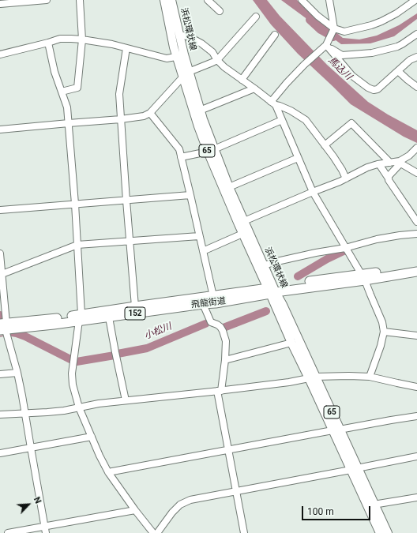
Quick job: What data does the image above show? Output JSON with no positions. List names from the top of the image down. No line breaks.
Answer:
{"streets":{"highway":["飛龍街道","152"],"main road":["浜松環状線","65"]},"crossings":[["浜松環状線","飛龍街道"]],"water":["馬込川","小松川"],"scale_bar":"100 m","north":"top right"}
